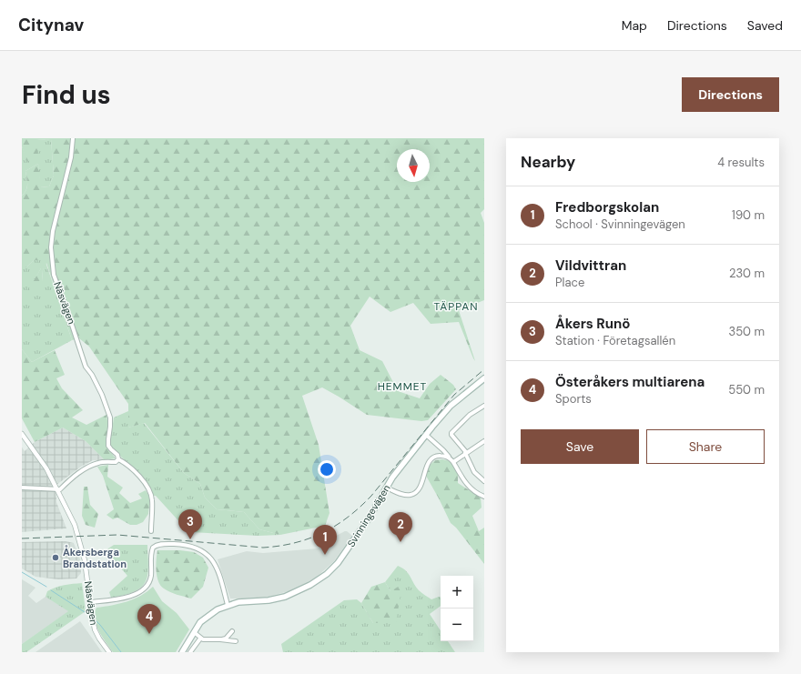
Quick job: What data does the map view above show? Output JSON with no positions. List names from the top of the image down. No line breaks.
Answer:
{"streets":{"main road":["Svinningevägen"],"street":["Näsvägen"]},"districts":["TÄPPAN","HEMMET"],"places":["Åkersberga Brandstation"],"north":"bottom","page":{"header":"Citynav","nav":["Map","Directions","Saved"],"buttons":["Directions",["Save","Share"]],"title":"Find us","heading":["Nearby","4 results"],"list":[{"mark":"1","name":"Fredborgskolan","note":"School · Svinningevägen","value":"190 m"},{"mark":"2","name":"Vildvittran","note":"Place","value":"230 m"},{"mark":"3","name":"Åkers Runö","note":"Station · Företagsallén","value":"350 m"},{"mark":"4","name":"Österåkers multiarena","note":"Sports","value":"550 m"}],"pins":["3","2","1","4"],"map_buttons":["+","−"]}}
